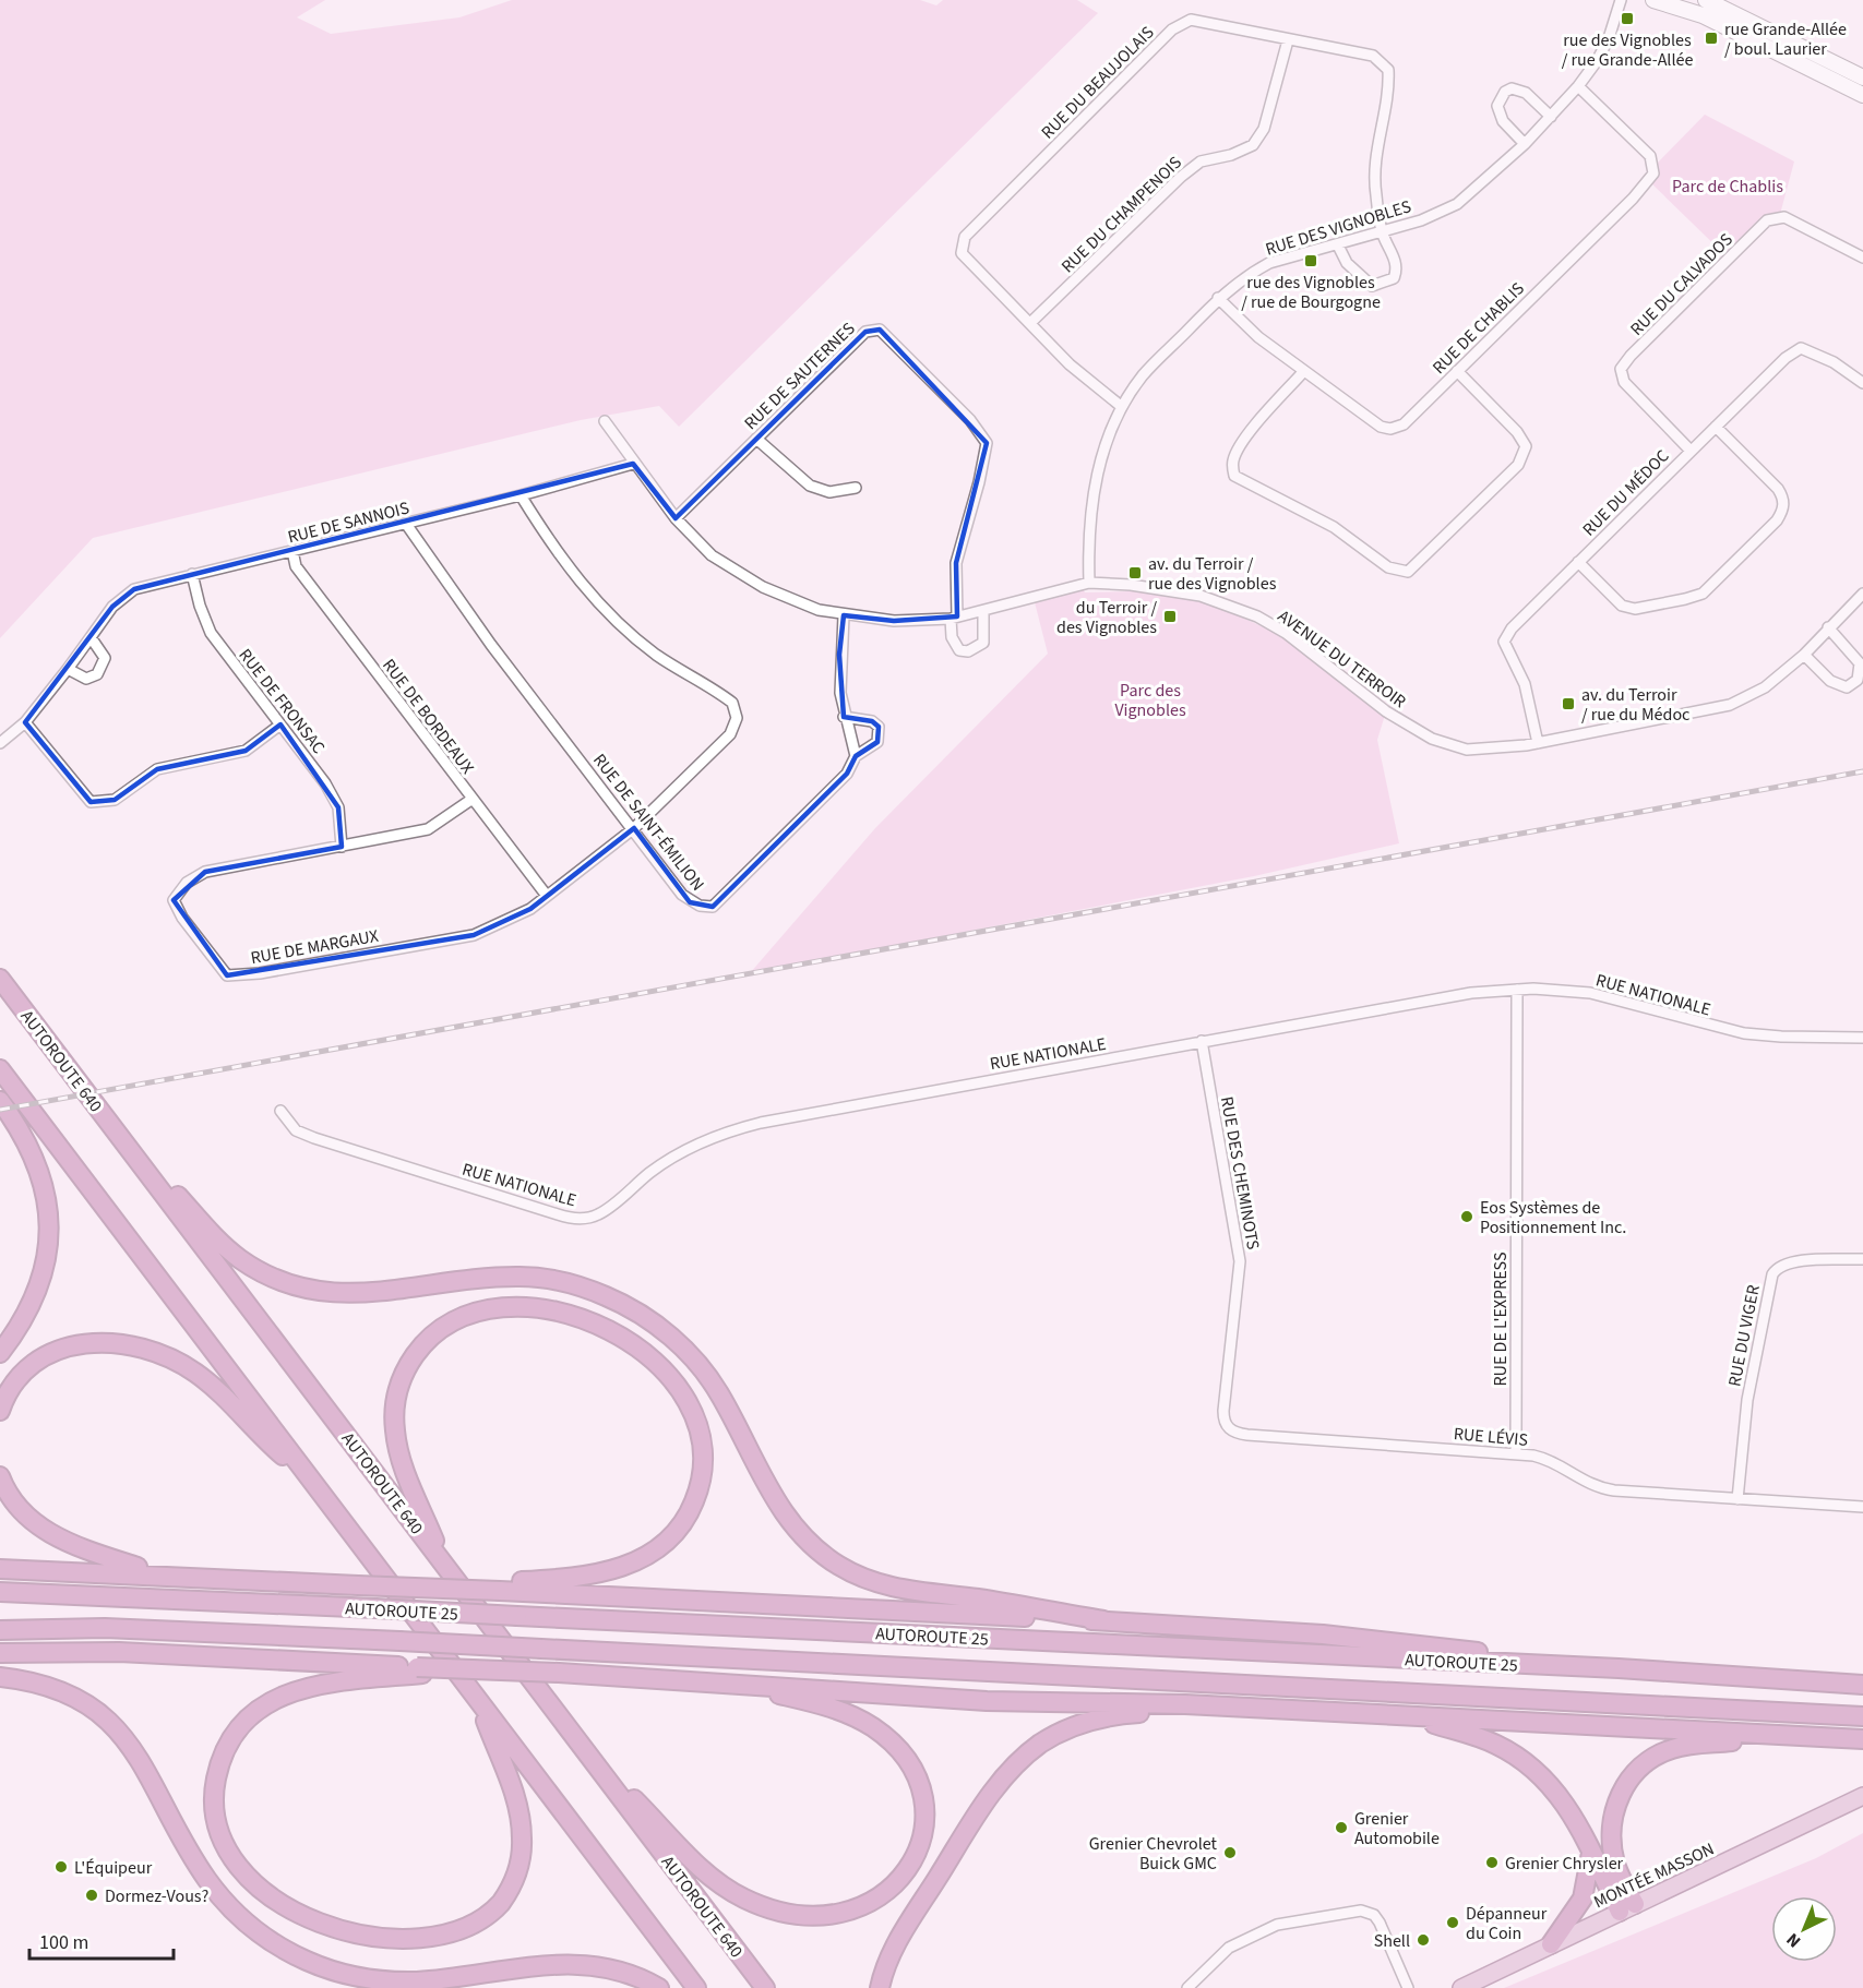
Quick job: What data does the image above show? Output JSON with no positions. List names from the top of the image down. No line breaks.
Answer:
{"streets":{"highway":["AUTOROUTE 640","AUTOROUTE 25"],"main road":["MONTÉE MASSON"],"street":["RUE DU BEAUJOLAIS","RUE DU CHAMPENOIS","RUE DES VIGNOBLES","RUE DU CALVADOS","RUE DE CHABLIS","RUE DE SAUTERNES","RUE DU MÉDOC","RUE DE SANNOIS","AVENUE DU TERROIR","RUE DE FRONSAC","RUE DE BORDEAUX","RUE DE SAINT-ÉMILION","RUE DE MARGAUX","RUE NATIONALE","RUE DES CHEMINOTS","RUE DE L'EXPRESS","RUE DU VIGER","RUE LÉVIS"]},"crossings":[["RUE DU BEAUJOLAIS","RUE DU CHAMPENOIS"],["RUE DU BEAUJOLAIS","RUE DES VIGNOBLES"],["RUE DES VIGNOBLES","RUE DE CHABLIS"],["RUE DES VIGNOBLES","AVENUE DU TERROIR"],["RUE DU CALVADOS","RUE DU MÉDOC"],["RUE DE SAUTERNES","AVENUE DU TERROIR"],["RUE DU MÉDOC","AVENUE DU TERROIR"],["RUE DE SANNOIS","AVENUE DU TERROIR"],["RUE DE SANNOIS","RUE DE FRONSAC"],["RUE DE SANNOIS","RUE DE BORDEAUX"],["RUE DE SANNOIS","RUE DE SAINT-ÉMILION"],["RUE DE SANNOIS","RUE DE MARGAUX"],["RUE DE FRONSAC","RUE DE MARGAUX"],["RUE DE BORDEAUX","RUE DE MARGAUX"],["RUE DE SAINT-ÉMILION","RUE DE MARGAUX"],["RUE NATIONALE","RUE DES CHEMINOTS"],["RUE NATIONALE","RUE DE L'EXPRESS"],["RUE DES CHEMINOTS","RUE LÉVIS"],["RUE DE L'EXPRESS","RUE LÉVIS"],["RUE DU VIGER","RUE LÉVIS"]],"parks":["Parc de Chablis","Parc des Vignobles"],"places":{"transit":["rue des Vignobles / rue Grande-Allée","rue Grande-Allée / boul. Laurier","rue des Vignobles / rue de Bourgogne","av. du Terroir / rue des Vignobles","du Terroir / des Vignobles","av. du Terroir / rue du Médoc"],"other":["Eos Systèmes de Positionnement Inc.","Grenier Automobile","Grenier Chevrolet Buick GMC","Grenier Chrysler","L'Équipeur","Dormez-Vous?","Dépanneur du Coin","Shell"]},"scale_bar":"100 m","north":"bottom left"}
